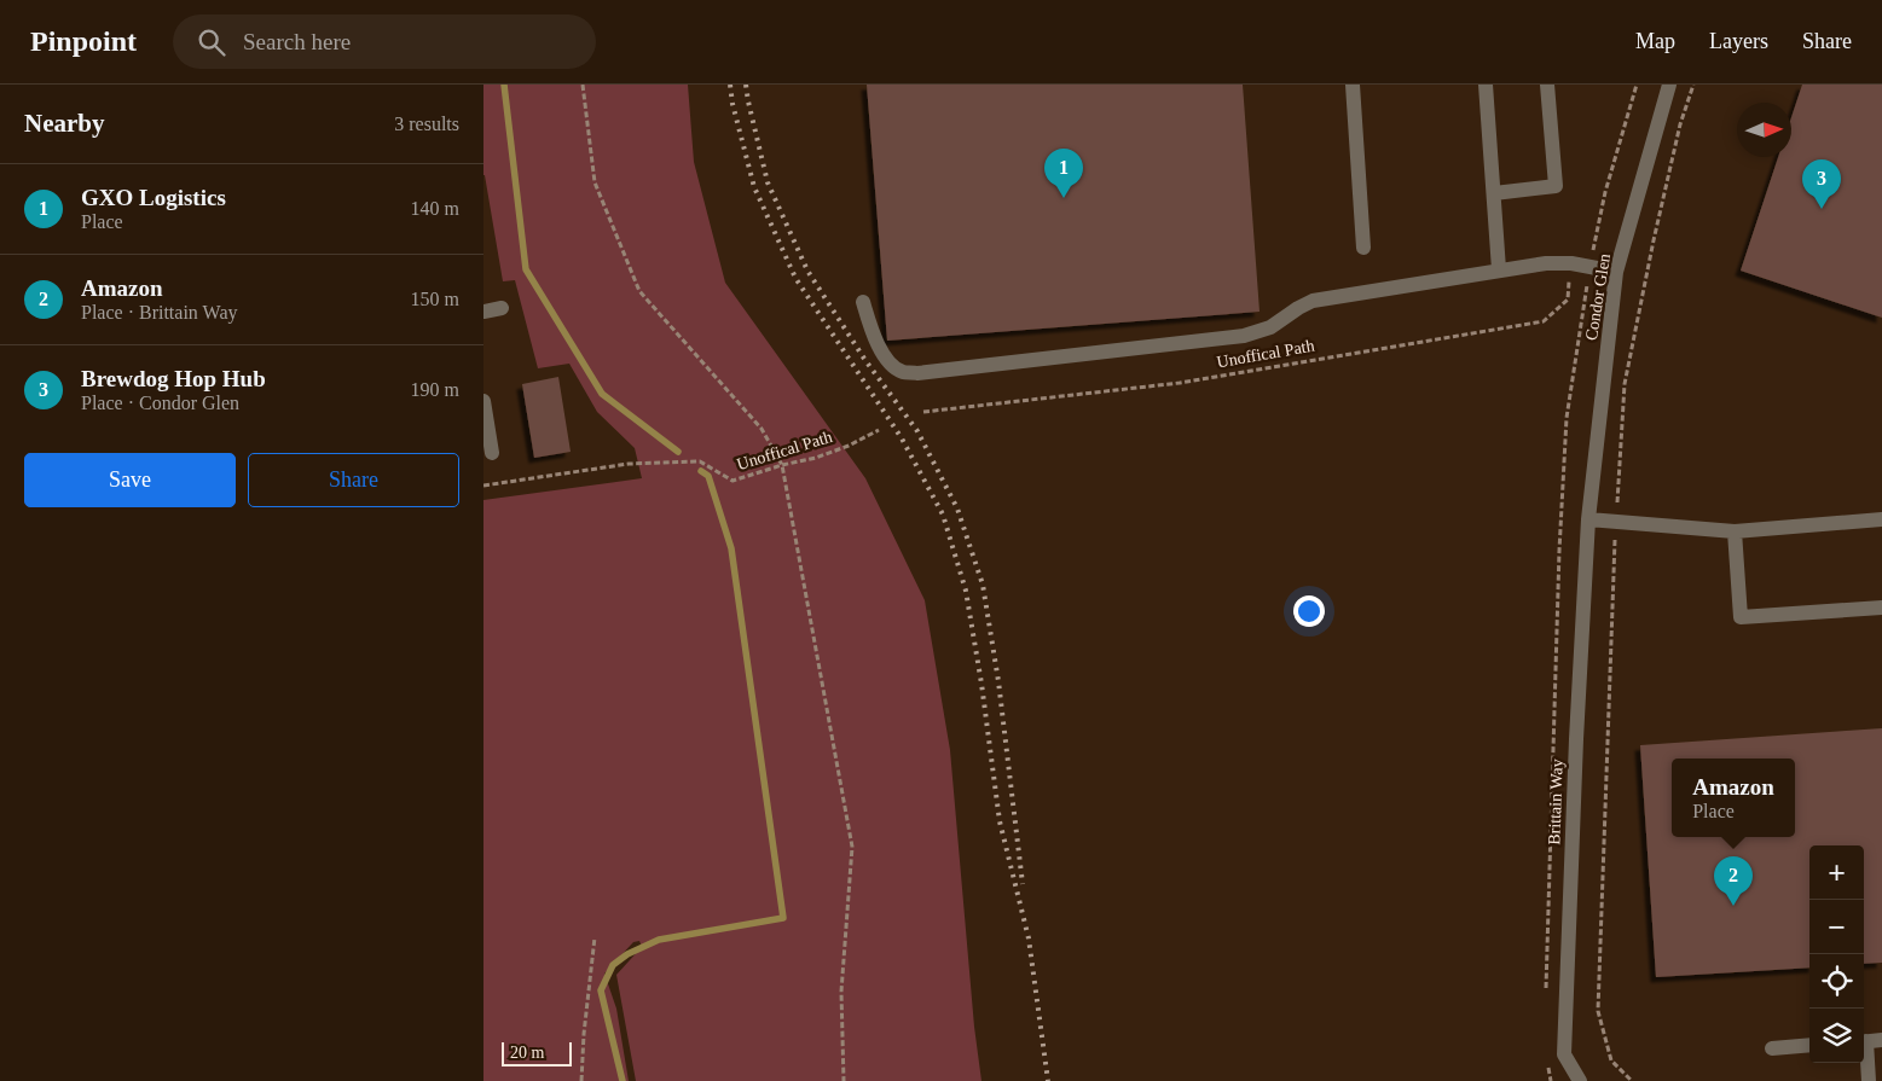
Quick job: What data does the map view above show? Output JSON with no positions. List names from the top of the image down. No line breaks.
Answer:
{"streets":{"street":["Condor Glen","Brittain Way"],"path":["Unoffical Path"]},"crossings":[["Condor Glen","Brittain Way"]],"scale_bar":"20 m","north":"right","page":{"header":"Pinpoint","search":"Search here","nav":["Map","Layers","Share"],"heading":["Nearby","3 results"],"pins":["1","3","2"],"list":[{"mark":"1","name":"GXO Logistics","note":"Place","value":"140 m"},{"mark":"2","name":"Amazon","note":"Place · Brittain Way","value":"150 m"},{"mark":"3","name":"Brewdog Hop Hub","note":"Place · Condor Glen","value":"190 m"}],"buttons":["Save","Share"],"popup":["Amazon","Place"],"map_buttons":["+","−"],"scale":"20 m"}}
